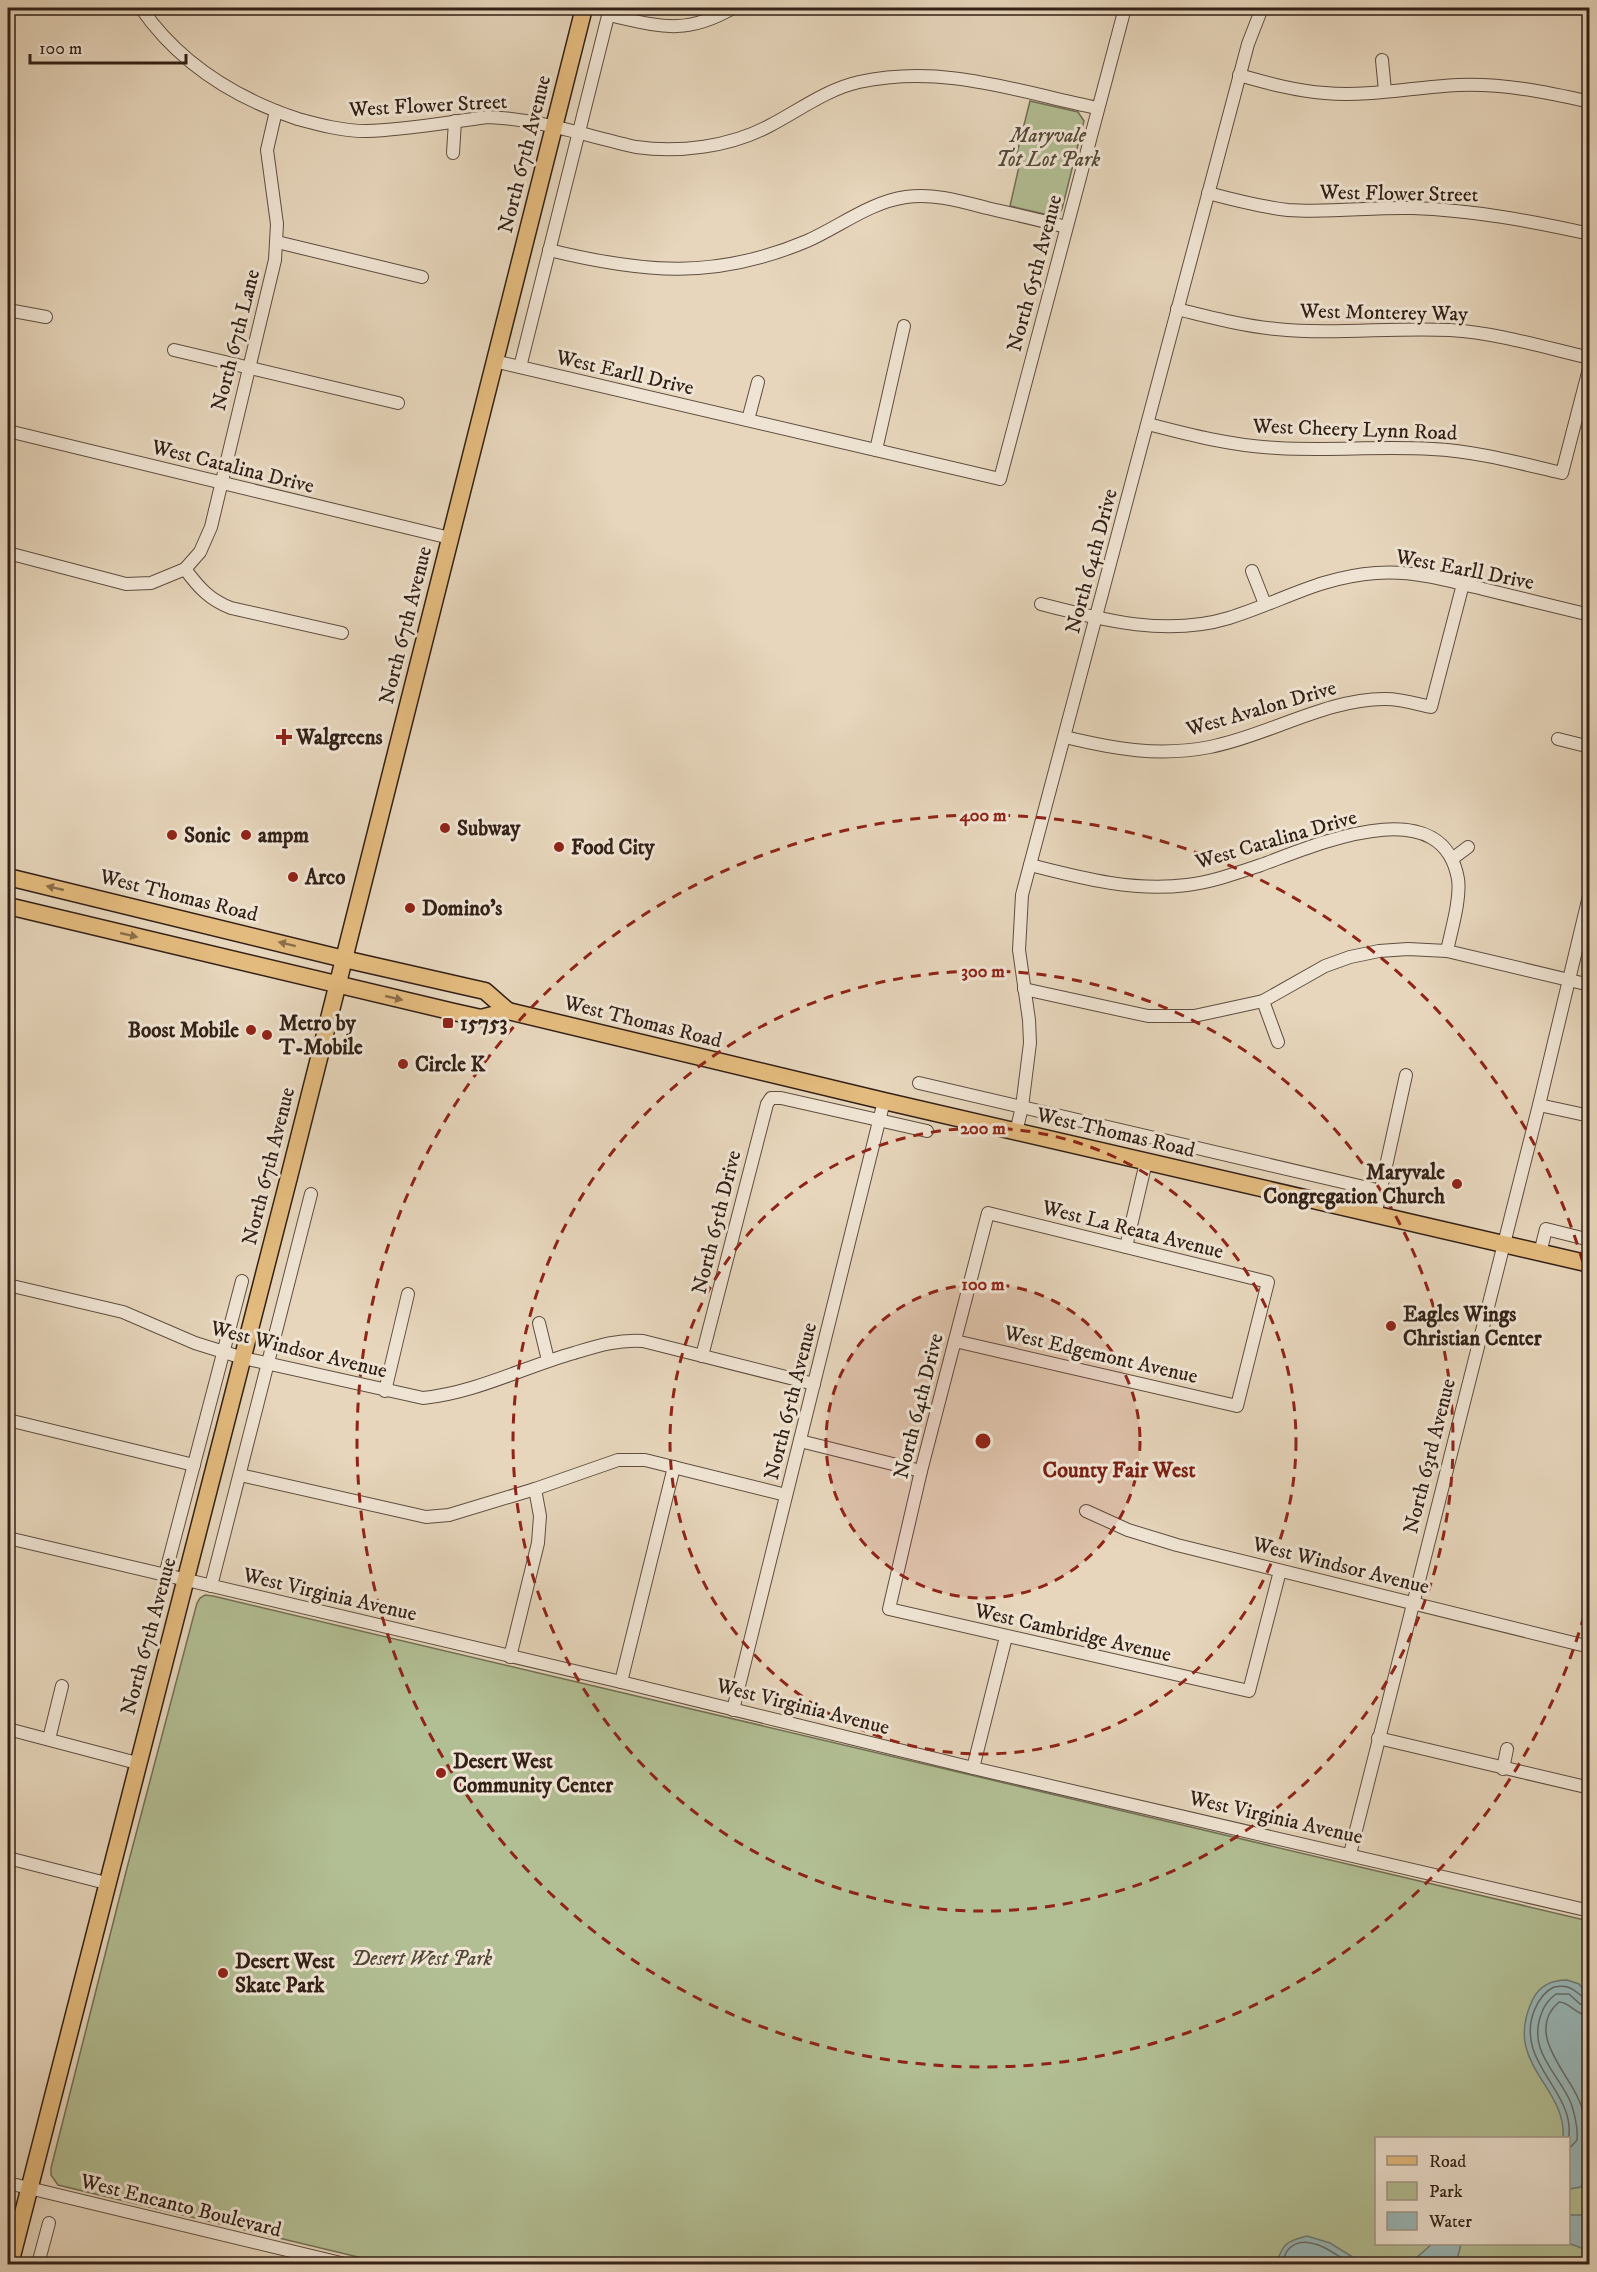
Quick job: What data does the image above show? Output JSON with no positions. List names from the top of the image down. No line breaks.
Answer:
{"streets":{"main road":["North 67th Avenue","West Thomas Road"],"street":["West Flower Street","North 65th Avenue","West Monterey Way","North 67th Lane","West Earll Drive","West Cheery Lynn Road","West Catalina Drive","North 64th Drive","West Avalon Drive","North 65th Drive","West La Reata Avenue","West Windsor Avenue","West Edgemont Avenue","North 63rd Avenue","West Virginia Avenue","West Cambridge Avenue","West Encanto Boulevard"]},"crossings":[["West Flower Street","North 67th Avenue"],["West Flower Street","North 65th Avenue"],["West Flower Street","North 67th Lane"],["West Flower Street","North 64th Drive"],["North 67th Avenue","West Earll Drive"],["North 67th Avenue","West Catalina Drive"],["North 67th Avenue","West Thomas Road"],["North 67th Avenue","West Windsor Avenue"],["North 67th Avenue","West Virginia Avenue"],["North 67th Avenue","West Encanto Boulevard"],["North 65th Avenue","West Earll Drive"],["North 65th Avenue","West Thomas Road"],["North 65th Avenue","North 65th Drive"],["North 65th Avenue","West Windsor Avenue"],["North 65th Avenue","West Virginia Avenue"],["West Monterey Way","North 64th Drive"],["North 67th Lane","West Catalina Drive"],["West Earll Drive","North 64th Drive"],["West Earll Drive","West Avalon Drive"],["West Cheery Lynn Road","North 64th Drive"],["West Catalina Drive","North 64th Drive"],["North 64th Drive","West Avalon Drive"],["North 64th Drive","West Thomas Road"],["North 64th Drive","West La Reata Avenue"],["North 64th Drive","West Edgemont Avenue"],["North 64th Drive","West Cambridge Avenue"],["West Thomas Road","North 63rd Avenue"],["North 65th Drive","West Windsor Avenue"],["West La Reata Avenue","West Edgemont Avenue"],["West Windsor Avenue","North 63rd Avenue"],["West Windsor Avenue","West Cambridge Avenue"],["North 63rd Avenue","West Virginia Avenue"]],"districts":["County Fair West"],"parks":["Maryvale Tot Lot Park","Desert West Park"],"places":{"health":["Walgreens"],"other":["Subway","Sonic","ampm","Food City","Arco","Domino's","Boost Mobile","Metro by T-Mobile","Circle K","Maryvale Congregation Church","Eagles Wings Christian Center","Desert West Community Center","Desert West Skate Park"],"transit":["15753"]},"legend":["Road","Park","Water"],"scale_bar":"100 m","rings":["400 m","300 m","200 m","100 m"]}
